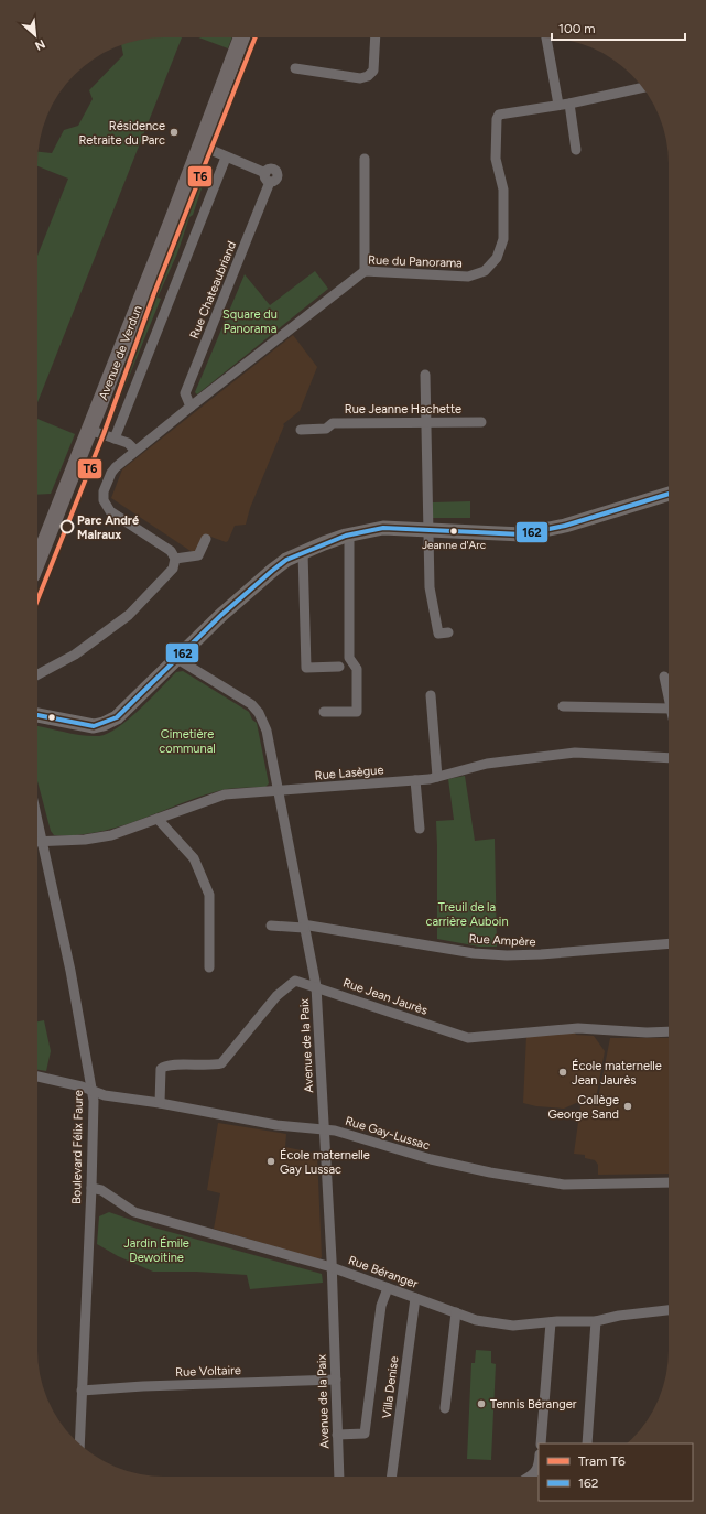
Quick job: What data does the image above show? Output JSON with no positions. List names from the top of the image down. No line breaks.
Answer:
{"streets":{"main road":["Avenue de Verdun"],"street":["Rue du Panorama","Rue Chateaubriand","Rue Jeanne Hachette","Rue Lasègue","Rue Ampère","Rue Jean Jaurès","Avenue de la Paix","Rue Gay-Lussac","Boulevard Félix Faure","Rue Béranger","Rue Voltaire","Villa Denise"]},"crossings":[["Rue du Panorama","Rue Chateaubriand"],["Rue Chateaubriand","Avenue de Verdun"],["Rue Lasègue","Avenue de la Paix"],["Rue Lasègue","Boulevard Félix Faure"],["Rue Ampère","Avenue de la Paix"],["Rue Jean Jaurès","Avenue de la Paix"],["Rue Jean Jaurès","Rue Gay-Lussac"],["Avenue de la Paix","Rue Gay-Lussac"],["Avenue de la Paix","Rue Béranger"],["Avenue de la Paix","Rue Voltaire"],["Rue Gay-Lussac","Boulevard Félix Faure"],["Boulevard Félix Faure","Rue Béranger"],["Boulevard Félix Faure","Rue Voltaire"],["Rue Béranger","Villa Denise"]],"parks":["Square du Panorama","Cimetière communal","Treuil de la carrière Auboin","Jardin Émile Dewoitine"],"places":["Résidence Retraite du Parc","Parc André Malraux","Jeanne d'Arc","École maternelle Jean Jaurès","Collège George Sand","École maternelle Gay Lussac","Tennis Béranger"],"lines":["tram line T6","transit line 162"],"legend":["Tram T6","162"],"scale_bar":"100 m","north":"bottom right"}
